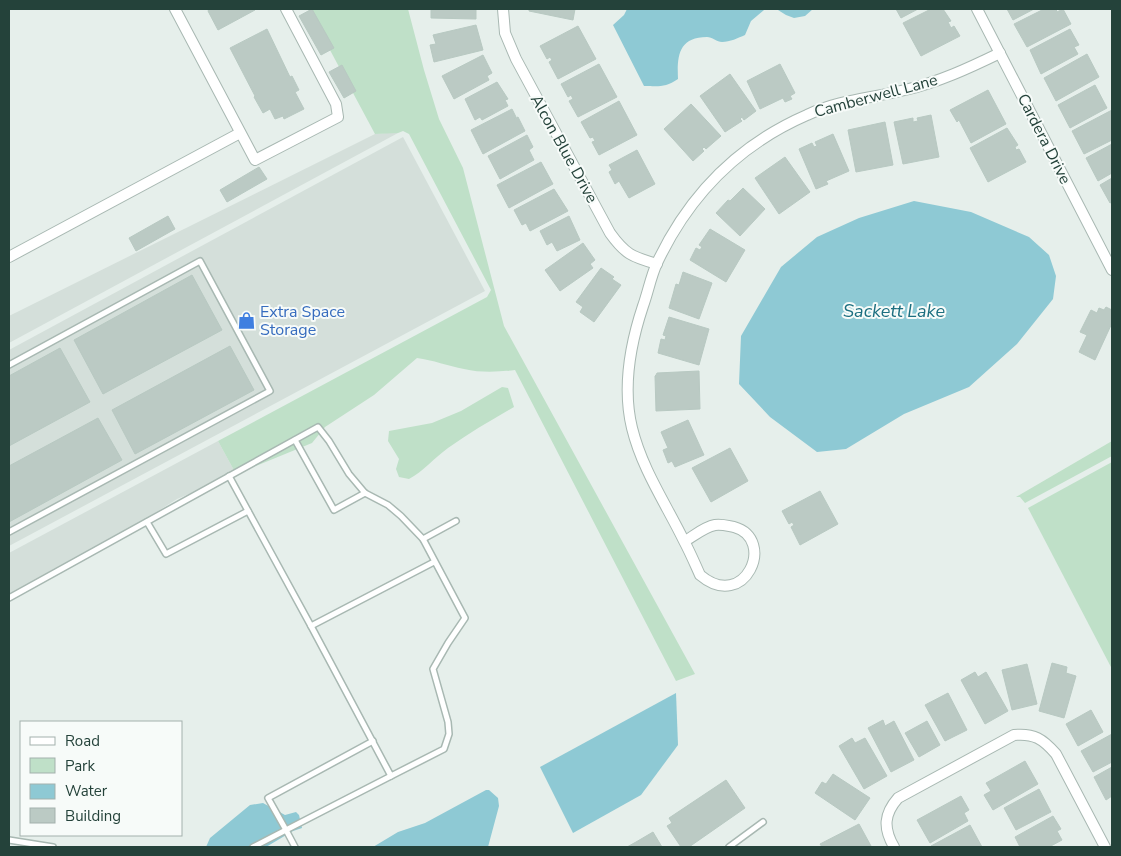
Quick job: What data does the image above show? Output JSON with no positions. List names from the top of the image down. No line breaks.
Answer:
{"streets":{"street":["Camberwell Lane","Cardera Drive","Alcon Blue Drive"]},"crossings":[["Camberwell Lane","Cardera Drive"],["Camberwell Lane","Alcon Blue Drive"]],"water":["Sackett Lake"],"places":{"shop":["Extra Space Storage"]},"legend":["Road","Park","Water","Building"]}
